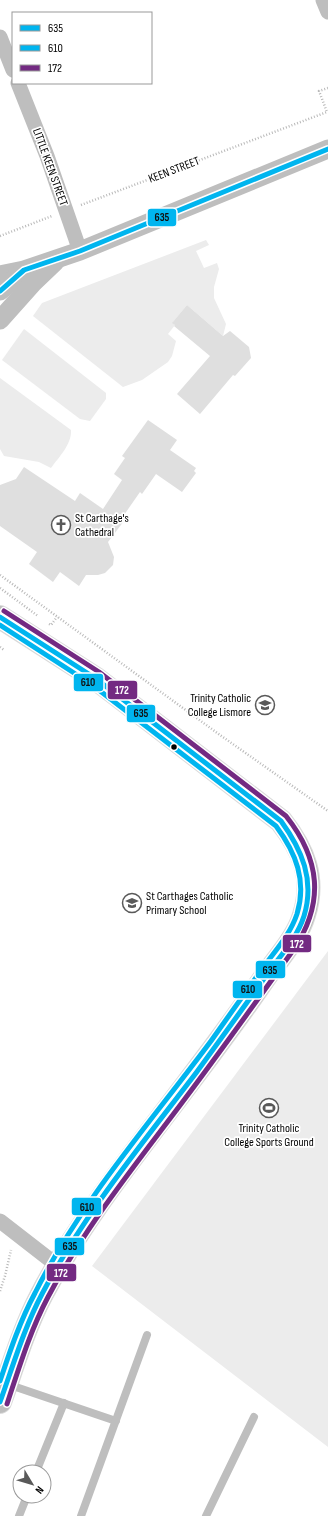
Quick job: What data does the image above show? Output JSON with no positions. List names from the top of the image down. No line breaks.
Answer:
{"streets":{"street":["LITTLE KEEN STREET"],"path":["KEEN STREET"]},"crossings":[["LITTLE KEEN STREET","KEEN STREET"]],"places":{"church":["St Carthage's Cathedral"],"school or university":["Trinity Catholic College Lismore","St Carthages Catholic Primary School"],"sports":["Trinity Catholic College Sports Ground"]},"lines":["transit line 635","transit line 172","transit line 610"],"legend":["635","610","172"],"north":"bottom right"}
